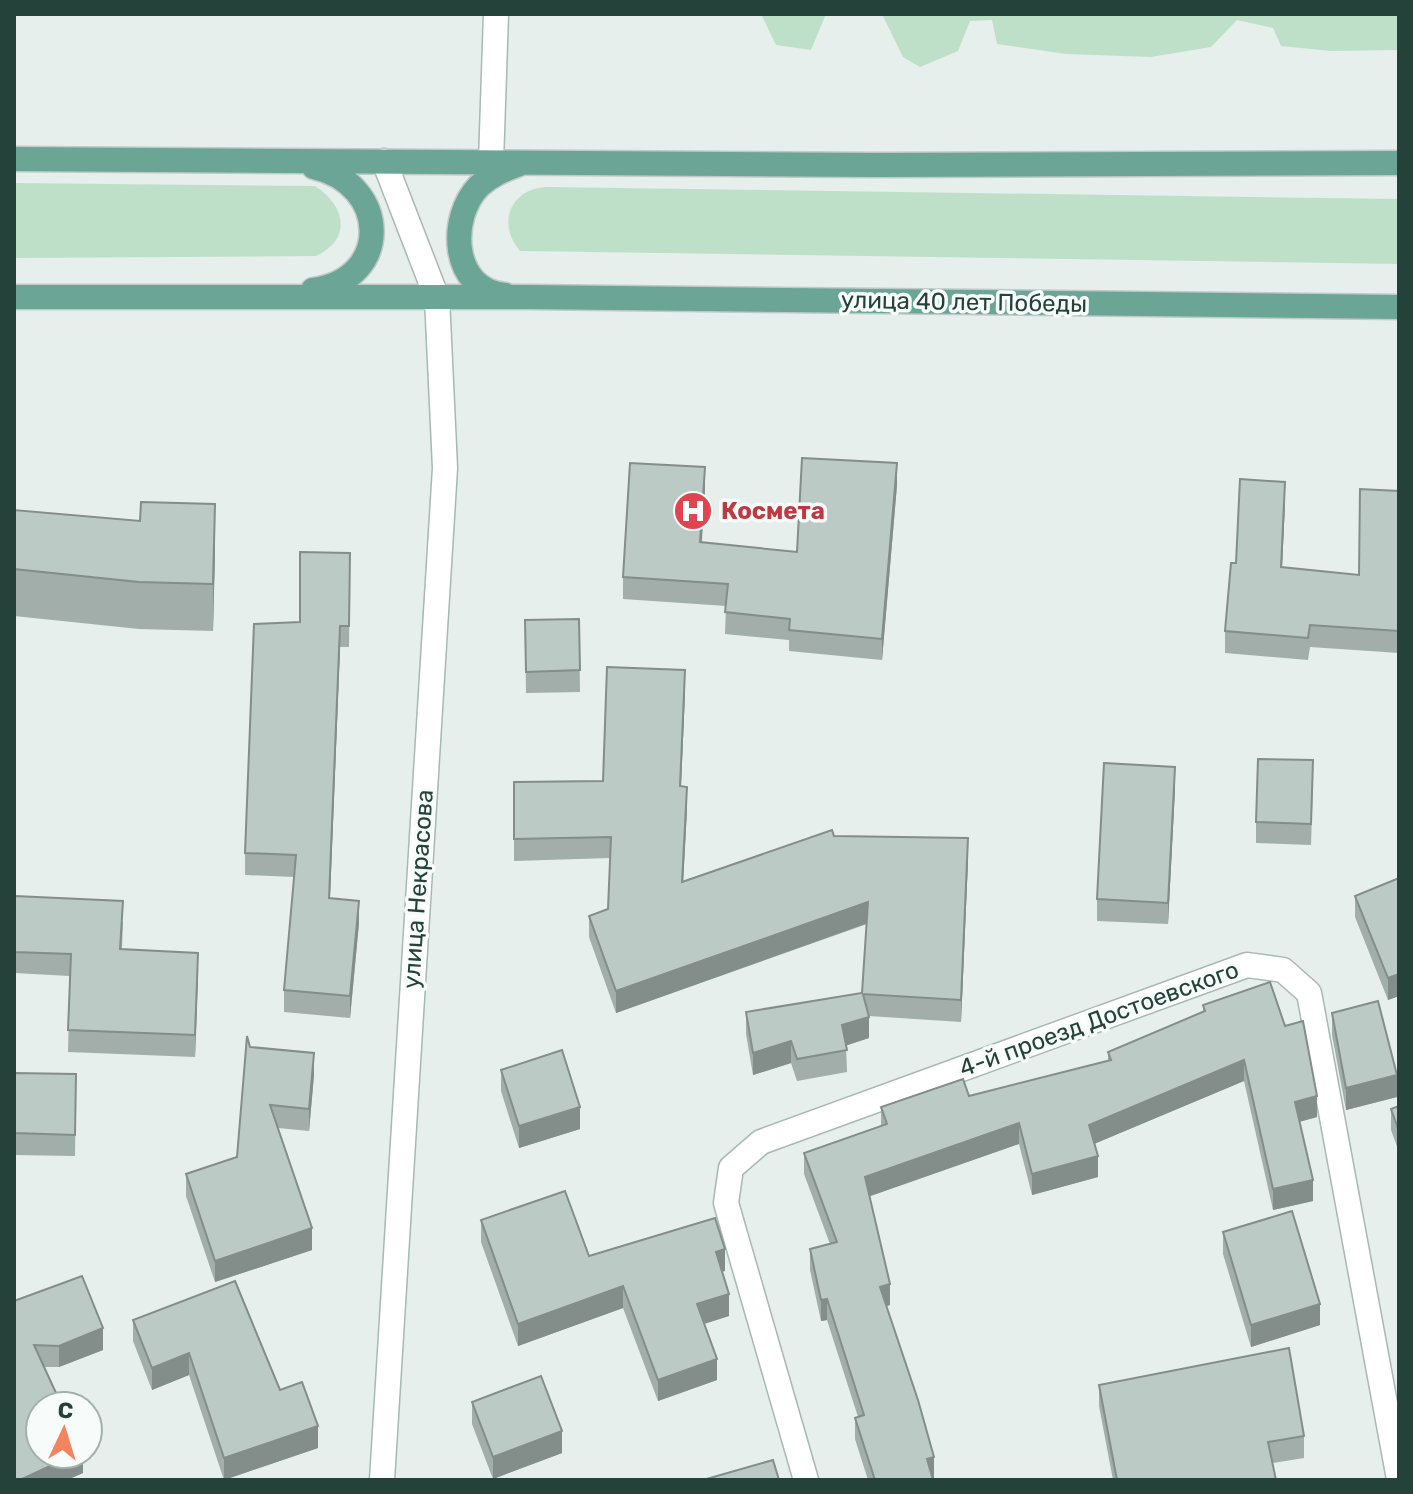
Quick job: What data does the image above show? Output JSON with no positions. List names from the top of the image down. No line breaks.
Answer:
{"streets":{"main road":["улица 40 лет Победы"],"street":["улица Некрасова","4-й проезд Достоевского"]},"crossings":[["улица 40 лет Победы","улица Некрасова"]],"places":{"hospital":["Космета"]},"north":"top"}
